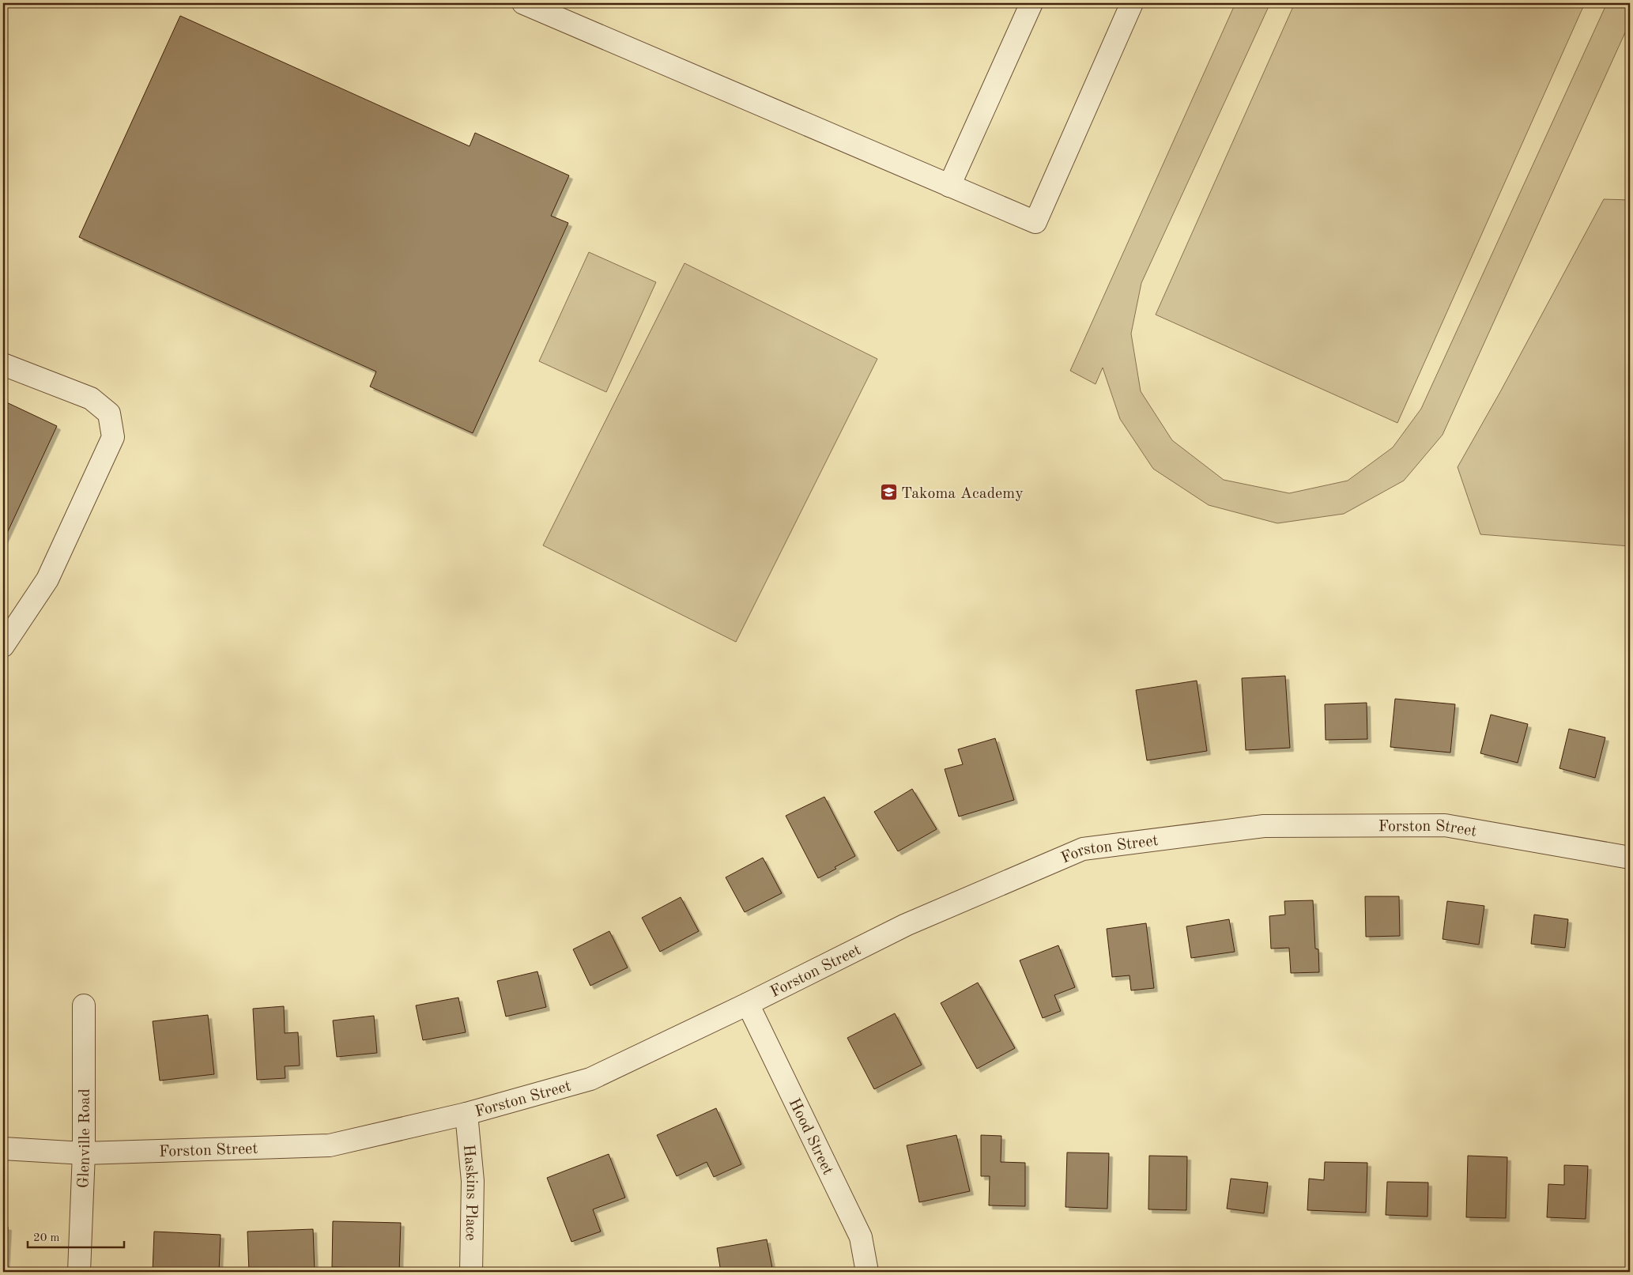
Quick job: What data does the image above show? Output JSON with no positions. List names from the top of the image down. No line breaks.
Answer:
{"streets":{"street":["Forston Street","Hood Street","Glenville Road","Haskins Place"]},"crossings":[["Forston Street","Hood Street"],["Forston Street","Glenville Road"],["Forston Street","Haskins Place"]],"places":{"school or university":["Takoma Academy"]},"scale_bar":"20 m"}
